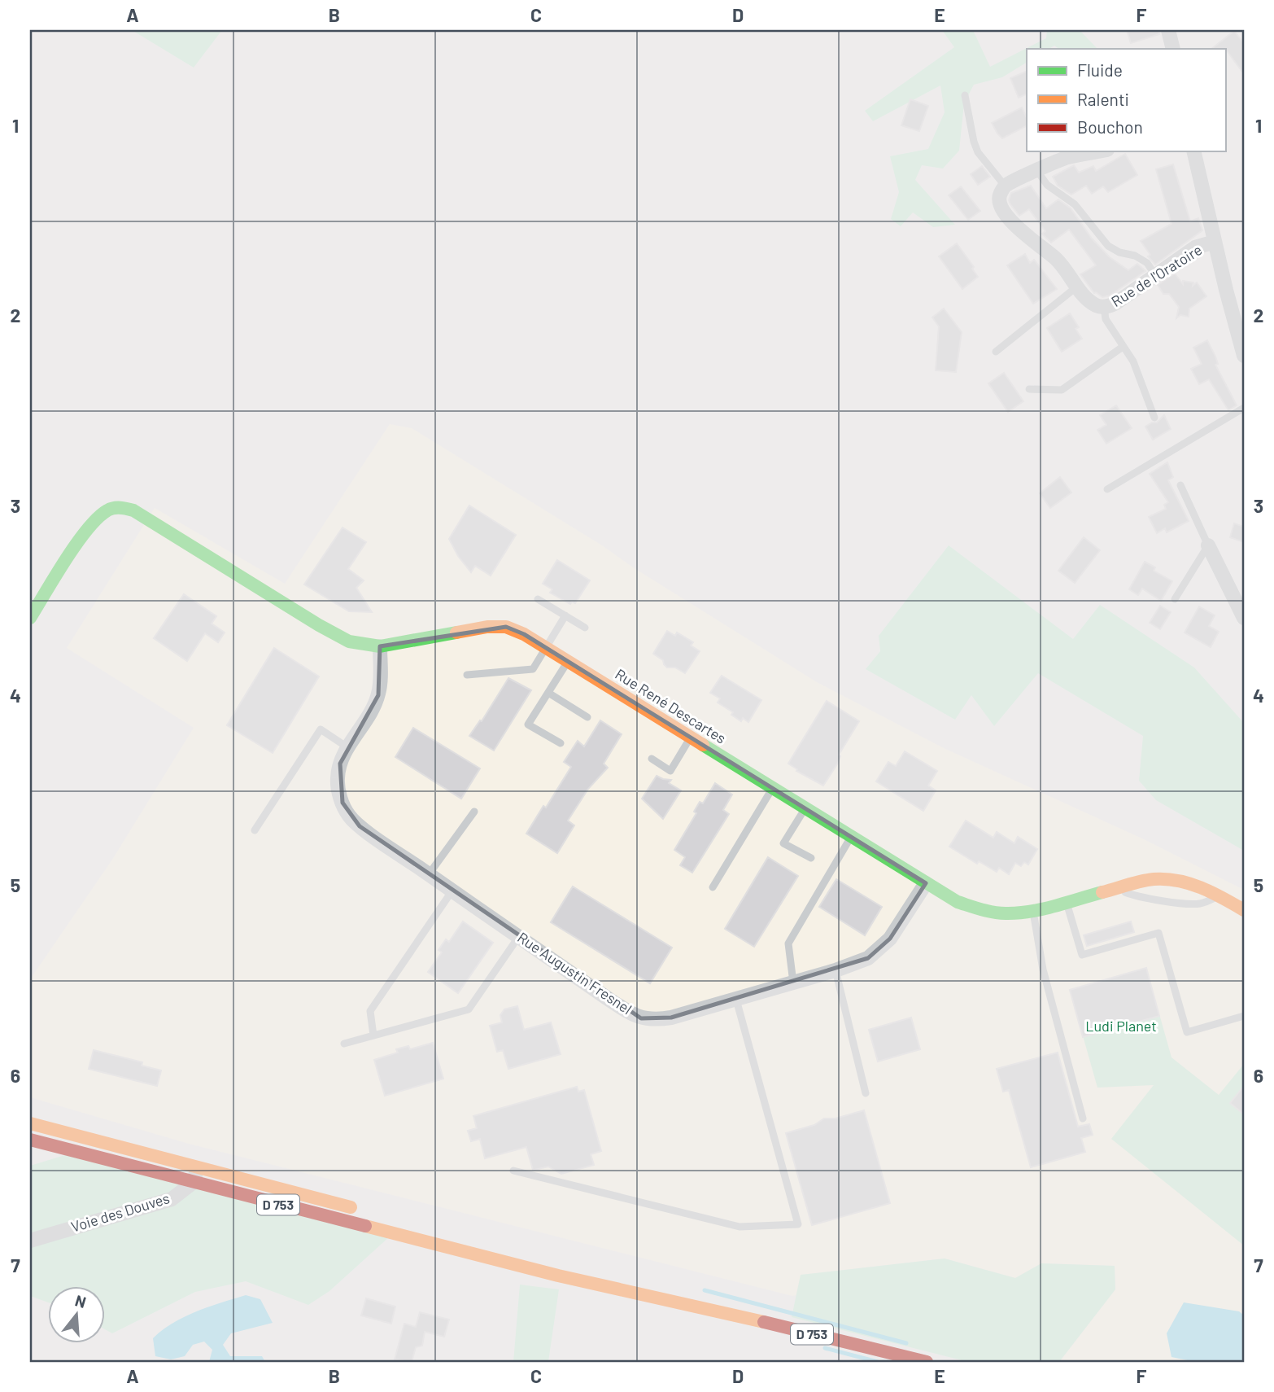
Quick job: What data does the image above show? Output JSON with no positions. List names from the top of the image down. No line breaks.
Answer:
{"streets":{"main road":["Rue René Descartes","D 753"],"street":["Rue de l'Oratoire","Rue Augustin Fresnel","Voie des Douves"]},"crossings":[["Rue René Descartes","Rue Augustin Fresnel"],["D 753","Voie des Douves"]],"parks":["Ludi Planet"],"legend":["Fluide","Ralenti","Bouchon"],"north":"top","grid":{"columns":["A","B","C","D","E","F"],"rows":["1","2","3","4","5","6","7"]}}
